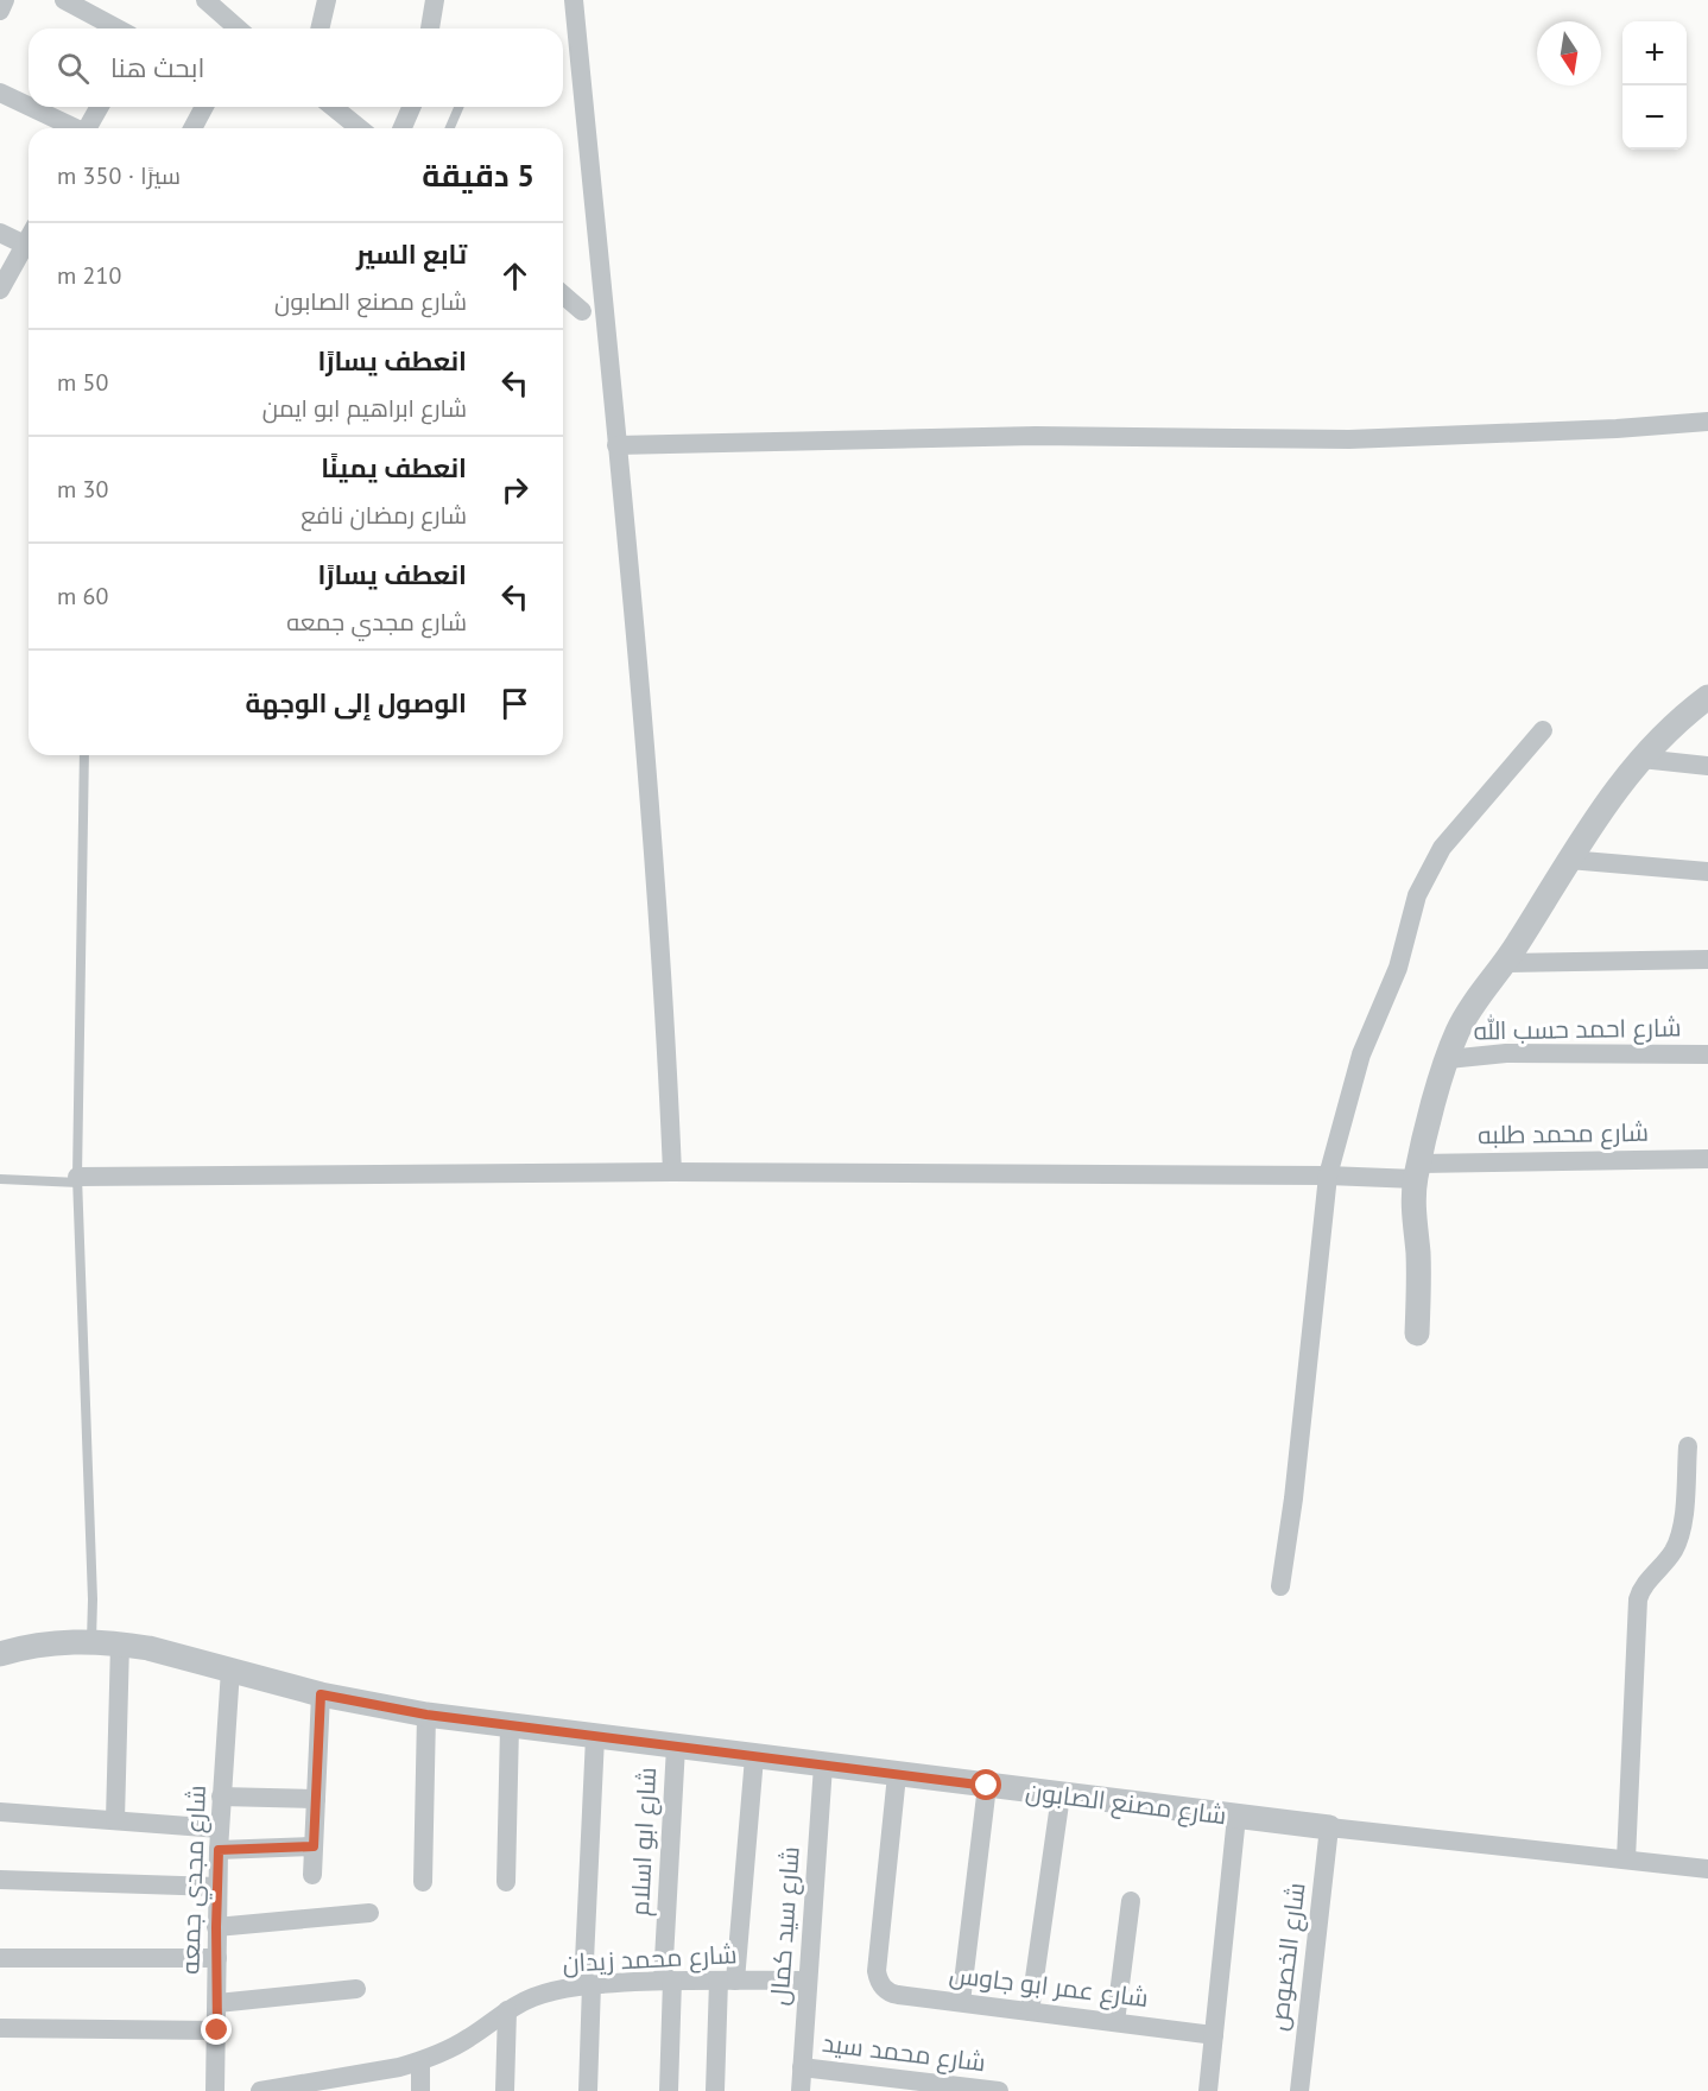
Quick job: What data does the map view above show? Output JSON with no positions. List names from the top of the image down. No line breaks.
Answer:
{"streets":{"street":["شارع احمد حسب الله","شارع محمد طلبه","شارع مصنع الصابون","شارع ابو اسلام","شارع مجدي جمعه","شارع سيد كمال","شارع الخصوص","شارع محمد زيدان","شارع عمر ابو جاوس","شارع محمد سيد"]},"crossings":[["شارع مصنع الصابون","شارع ابو اسلام"],["شارع مصنع الصابون","شارع مجدي جمعه"],["شارع مصنع الصابون","شارع سيد كمال"],["شارع مصنع الصابون","شارع الخصوص"],["شارع مصنع الصابون","شارع عمر ابو جاوس"],["شارع ابو اسلام","شارع محمد زيدان"],["شارع سيد كمال","شارع محمد زيدان"],["شارع سيد كمال","شارع محمد سيد"]],"north":"bottom","page":{"map_buttons":["+","−"],"search":"ابحث هنا","heading":["5 دقيقة","سيرًا · 350 m"],"list":[["تابع السير","شارع مصنع الصابون","210 m"],["انعطف يسارًا","شارع ابراهيم ابو ايمن","50 m"],["انعطف يمينًا","شارع رمضان نافع","30 m"],["انعطف يسارًا","شارع مجدي جمعه","60 m"],"الوصول إلى الوجهة"]}}
